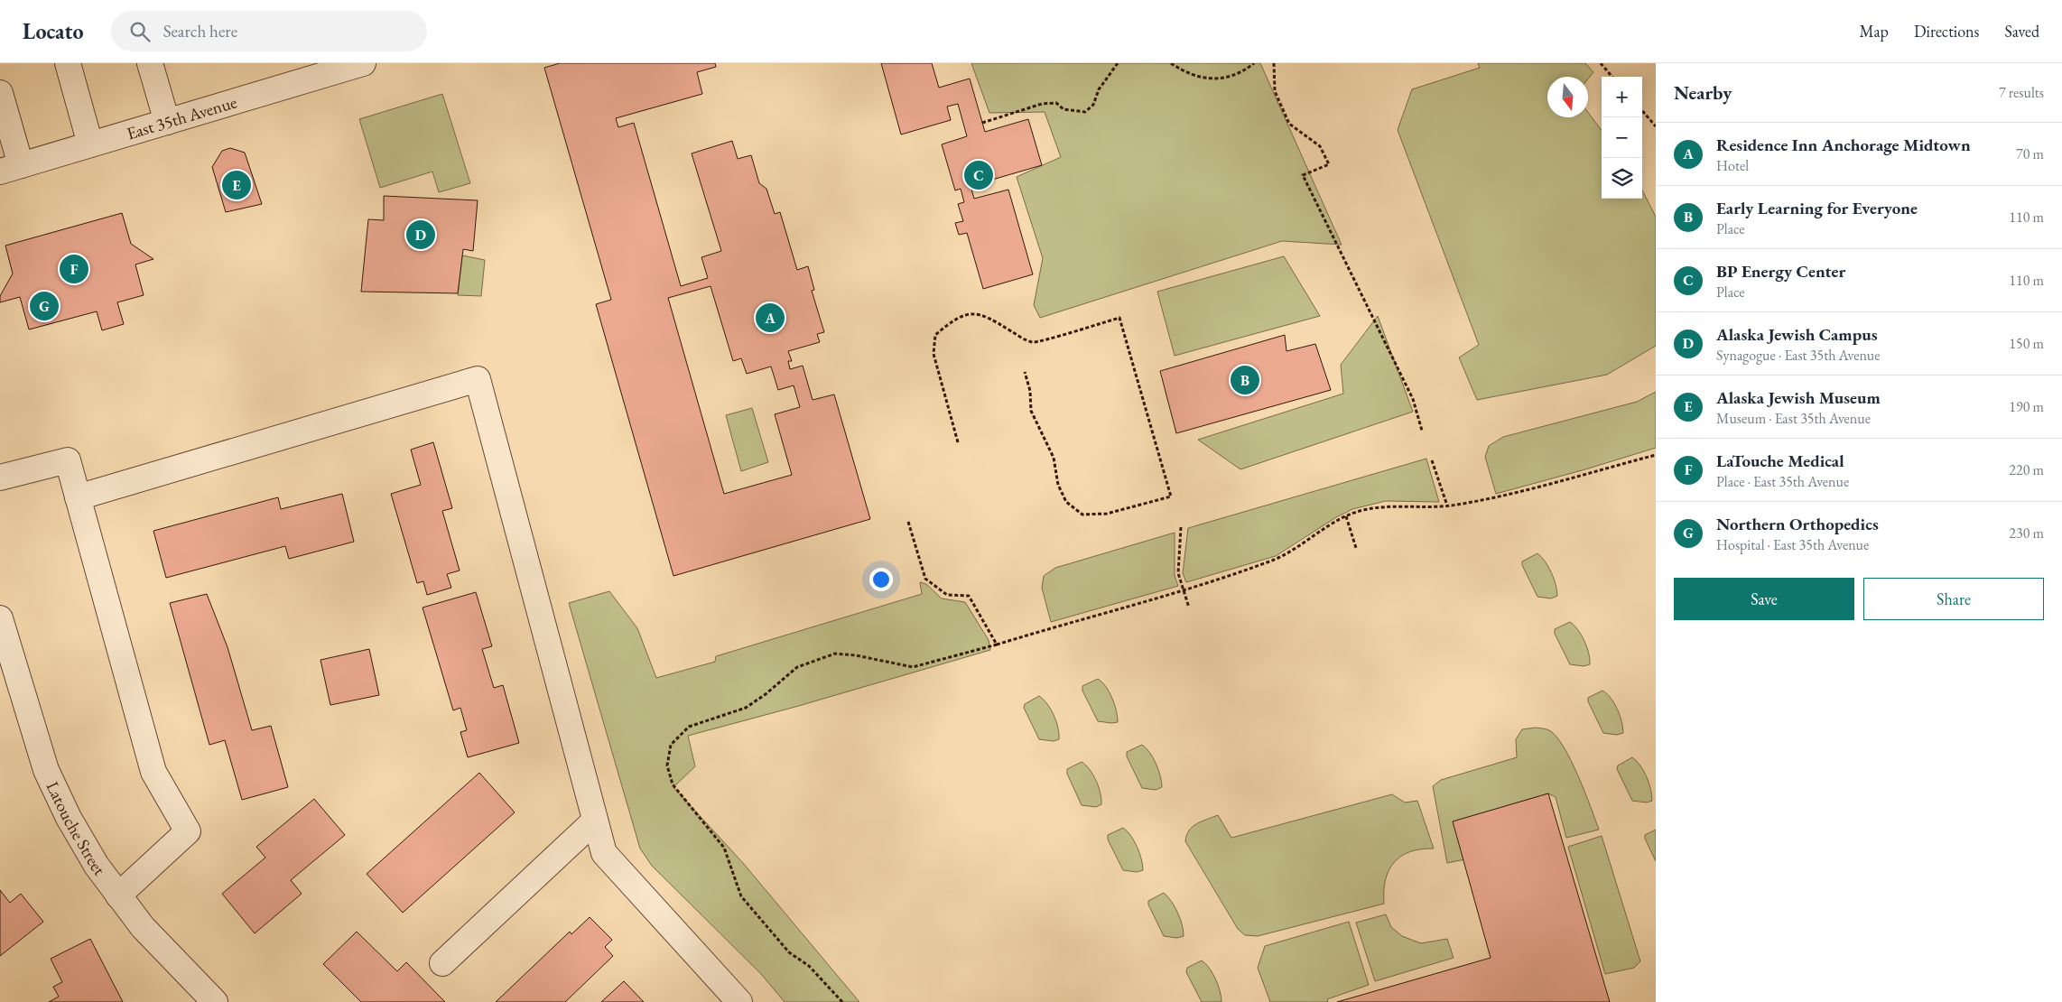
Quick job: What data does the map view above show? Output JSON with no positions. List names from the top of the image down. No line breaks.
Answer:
{"streets":{"street":["East 35th Avenue","Latouche Street"]},"north":"bottom","page":{"header":"Locato","search":"Search here","nav":["Map","Directions","Saved"],"heading":["Nearby","7 results"],"map_buttons":["+","−"],"list":[{"mark":"A","name":"Residence Inn Anchorage Midtown","note":"Hotel","value":"70 m"},{"mark":"B","name":"Early Learning for Everyone","note":"Place","value":"110 m"},{"mark":"C","name":"BP Energy Center","note":"Place","value":"110 m"},{"mark":"D","name":"Alaska Jewish Campus","note":"Synagogue · East 35th Avenue","value":"150 m"},{"mark":"E","name":"Alaska Jewish Museum","note":"Museum · East 35th Avenue","value":"190 m"},{"mark":"F","name":"LaTouche Medical","note":"Place · East 35th Avenue","value":"220 m"},{"mark":"G","name":"Northern Orthopedics","note":"Hospital · East 35th Avenue","value":"230 m"}],"pins":["C","E","D","F","G","A","B"],"buttons":["Save","Share"]}}
